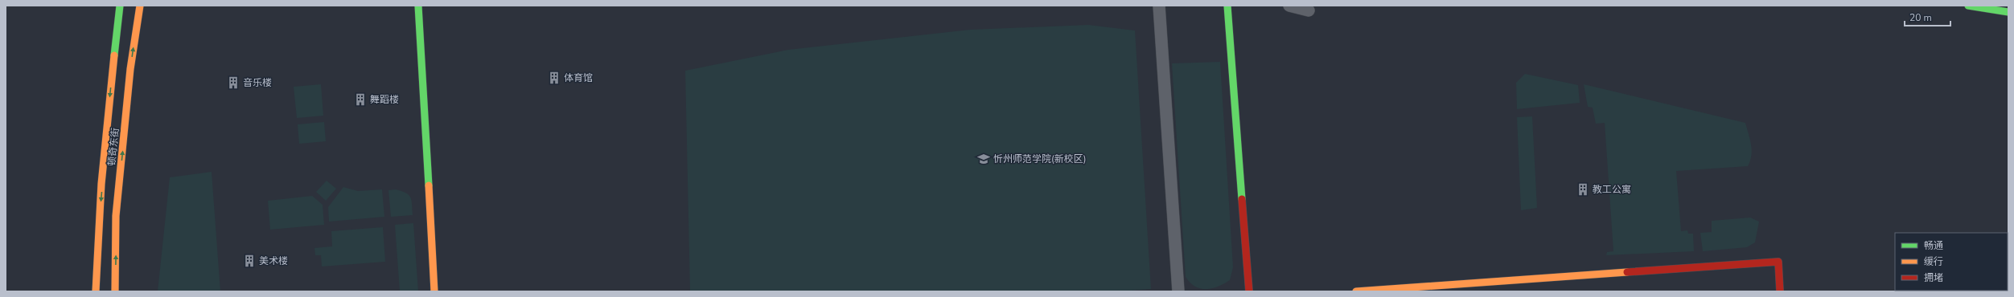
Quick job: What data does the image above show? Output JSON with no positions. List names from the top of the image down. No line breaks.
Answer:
{"streets":{"street":["顿奇东街"]},"places":{"building":["体育馆","音乐楼","舞蹈楼","教工公寓","美术楼"],"school or university":["忻州师范学院(新校区)"]},"legend":["畅通","缓行","拥堵"],"scale_bar":"20 m"}
